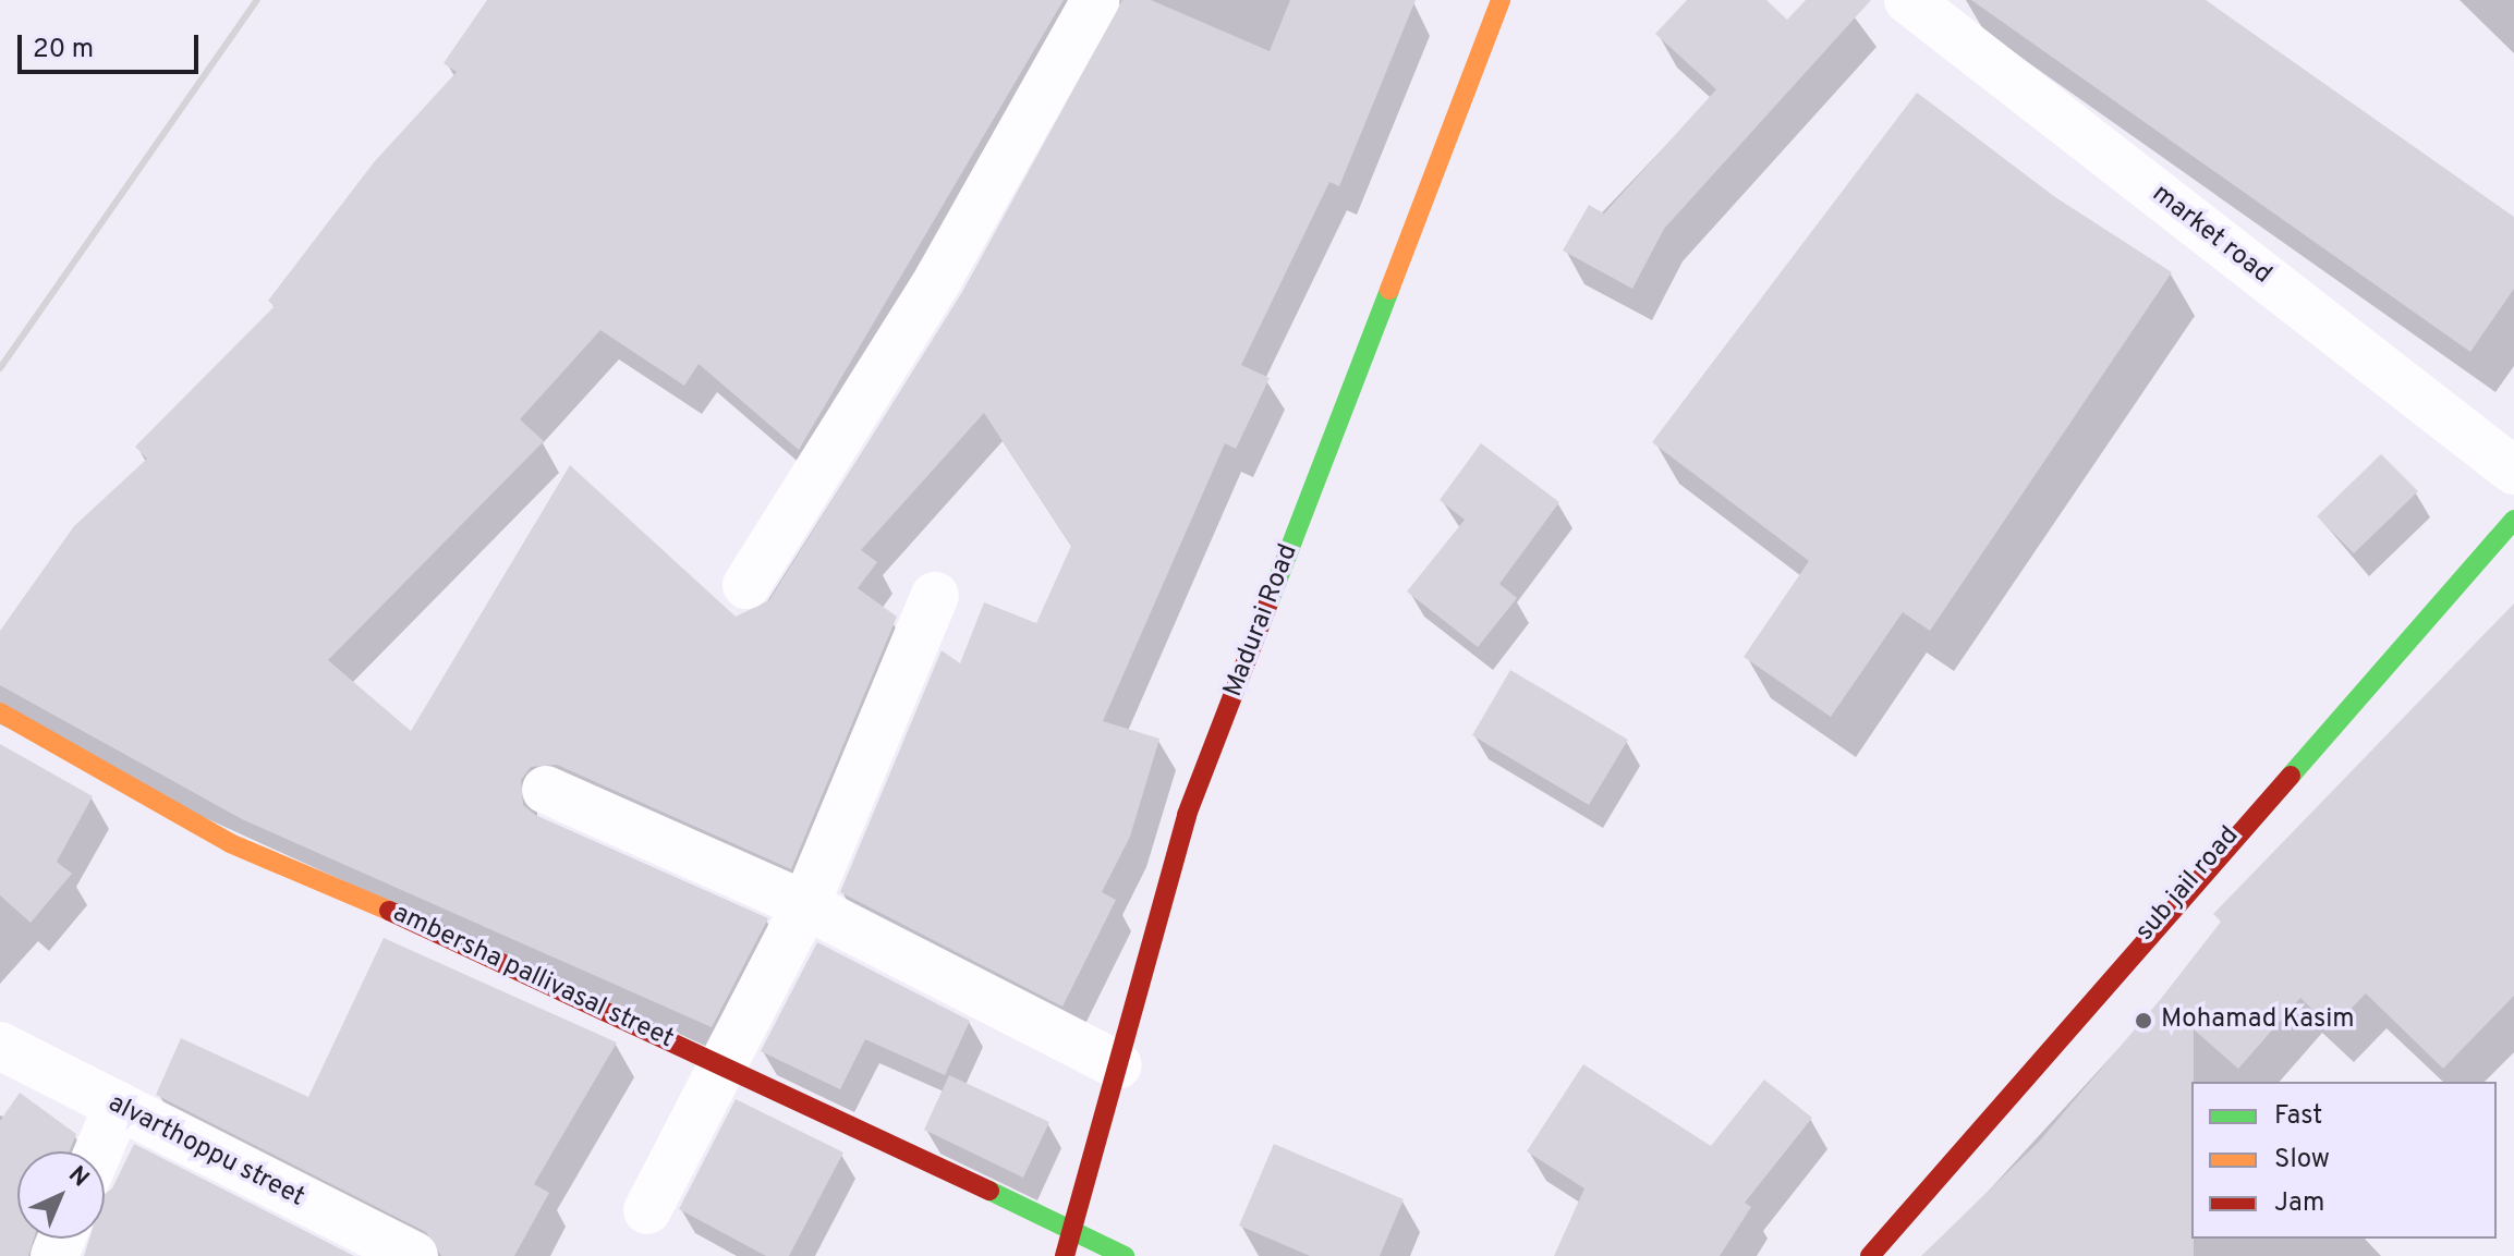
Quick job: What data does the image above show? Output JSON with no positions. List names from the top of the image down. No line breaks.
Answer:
{"streets":{"main road":["Madurai Road","sub jail road","ambersha pallivasal street"],"street":["market road","alvarthoppu street"]},"crossings":[["Madurai Road","ambersha pallivasal street"]],"places":["Mohamad Kasim"],"legend":["Fast","Slow","Jam"],"scale_bar":"20 m","north":"top right"}
